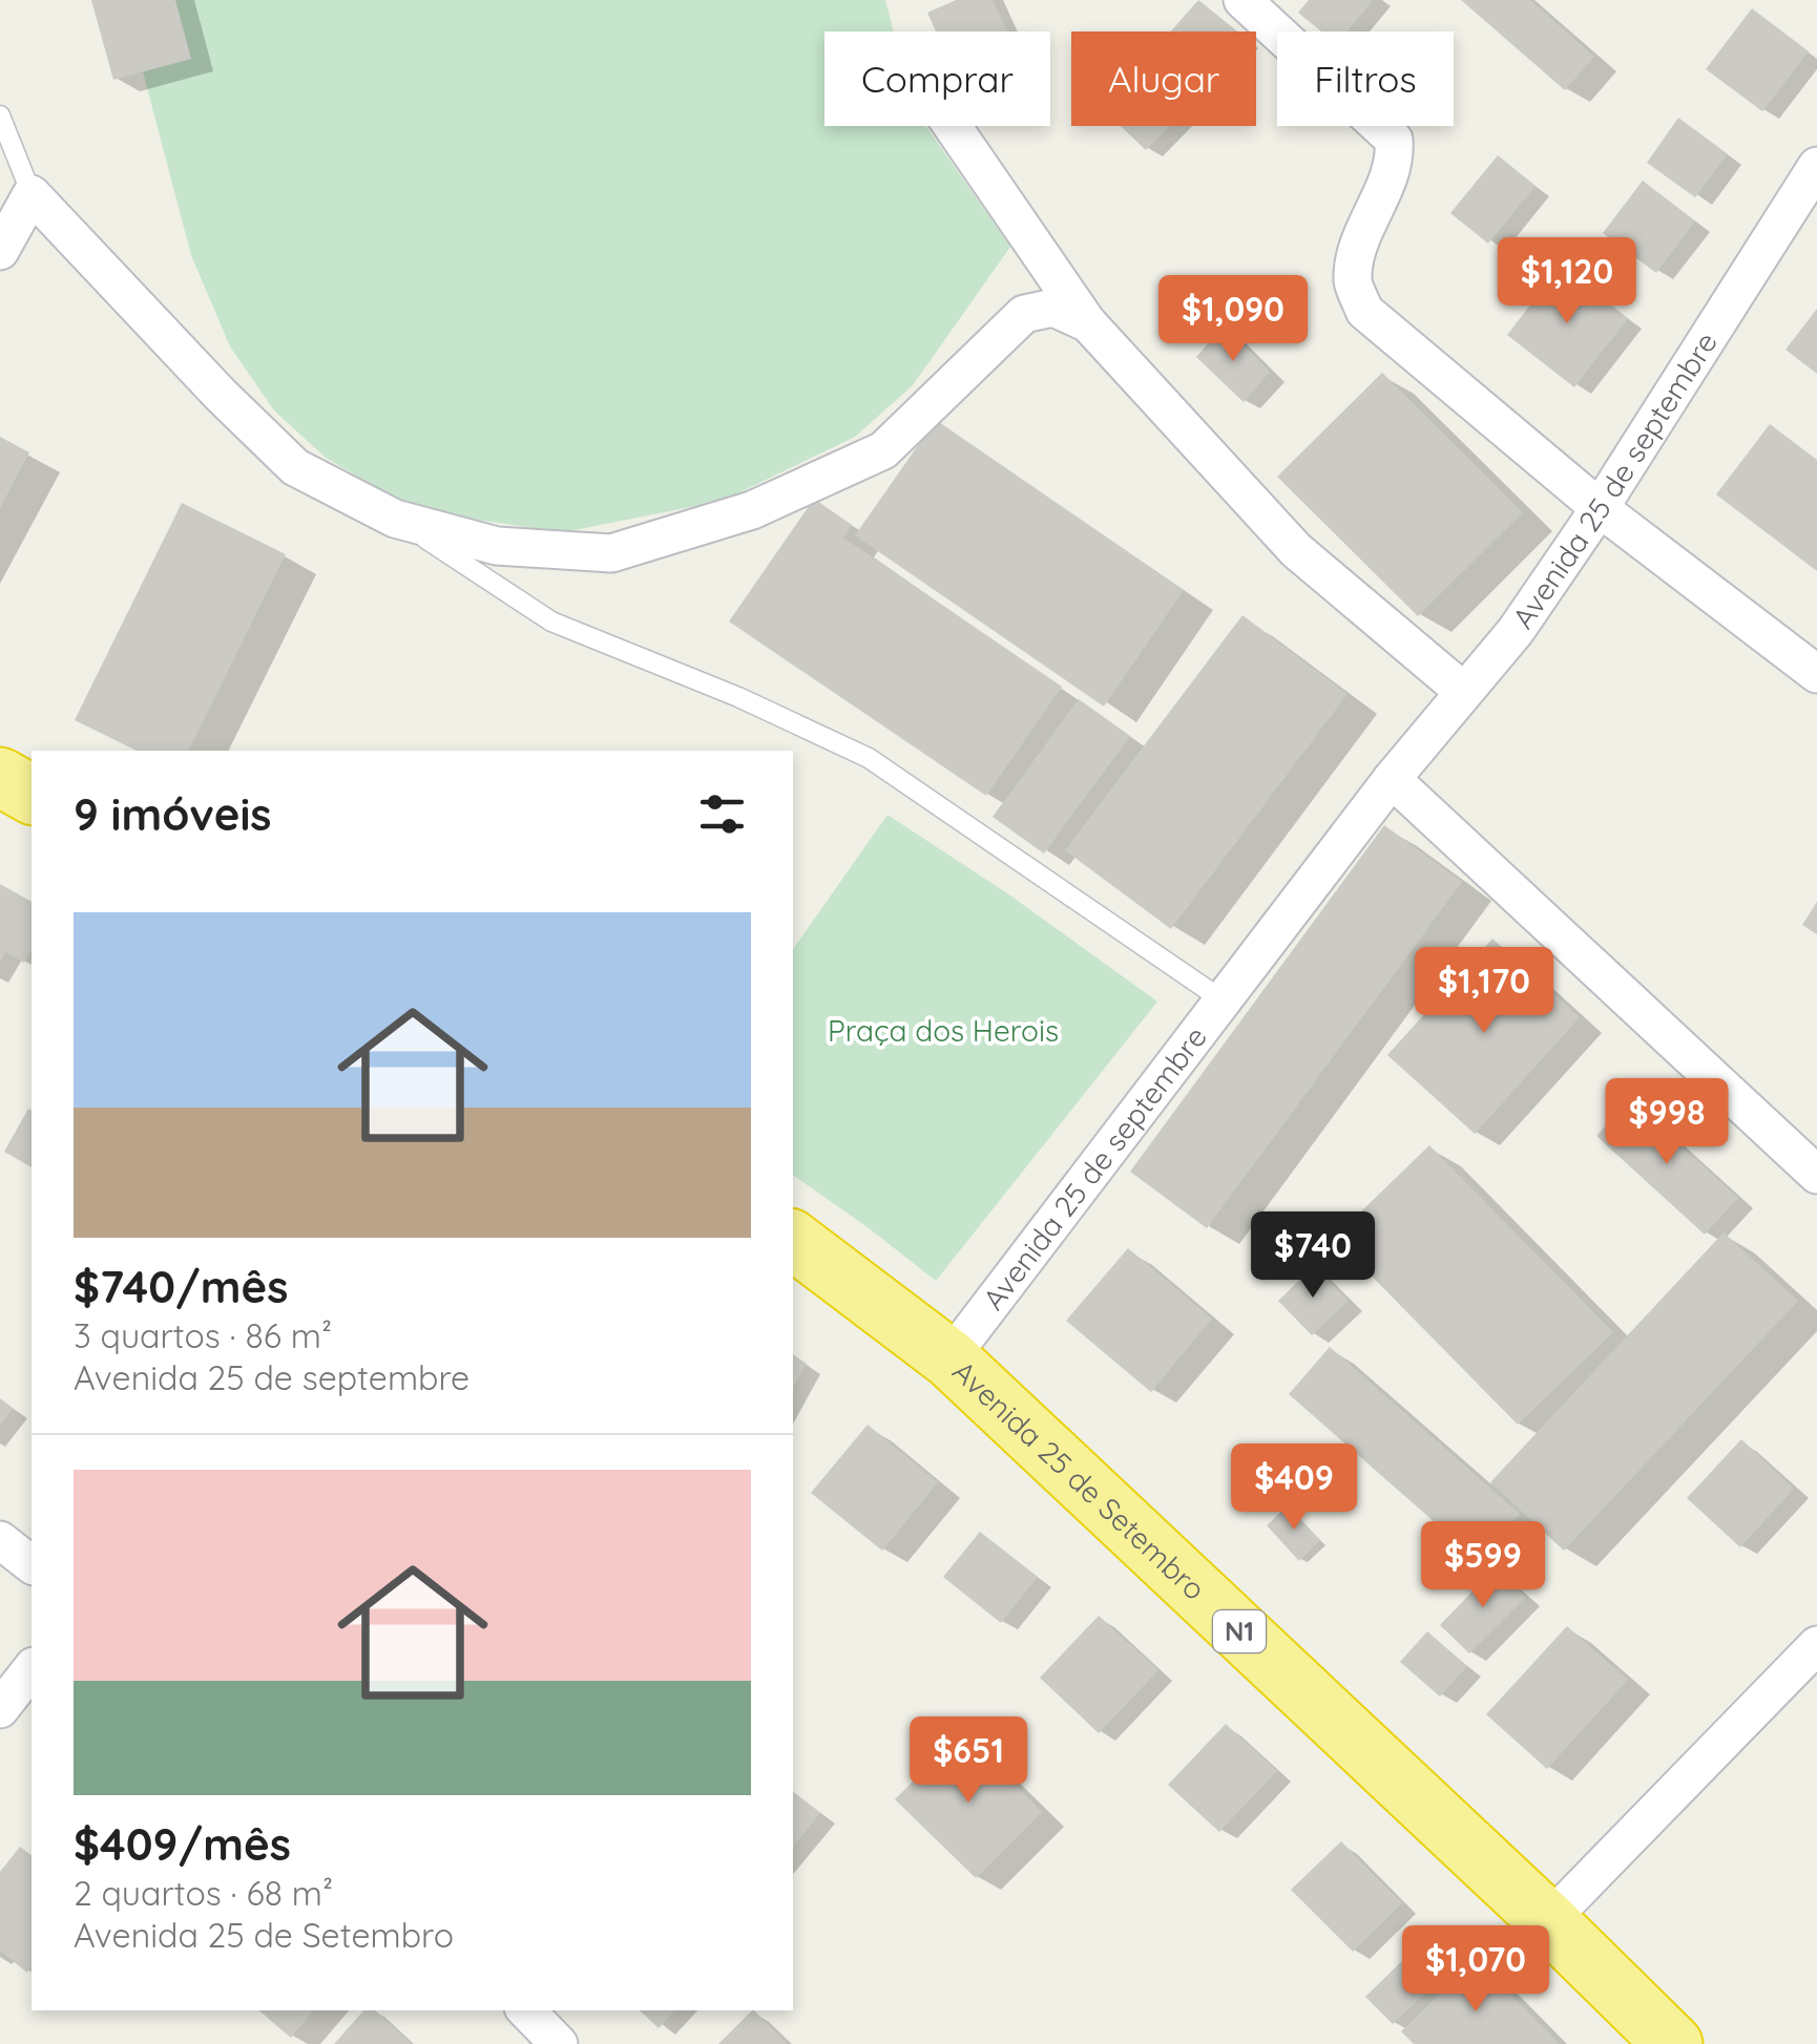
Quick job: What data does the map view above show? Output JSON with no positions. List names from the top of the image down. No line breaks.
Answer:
{"streets":{"highway":["Avenida 25 de Setembro","N1"],"street":["Avenida 25 de septembre"]},"crossings":[["Avenida 25 de septembre","Avenida 25 de Setembro"]],"parks":["Praça dos Herois"],"page":{"chip":["Comprar","Alugar","Filtros"],"price":["$1,120","$1,090","$1,170","$998","$740","$409","$599","$651","$1,070"],"heading":"9 imóveis","list":[{"name":"$740/mês","note":"3 quartos · 86 m² · Avenida 25 de septembre"},{"name":"$409/mês","note":"2 quartos · 68 m² · Avenida 25 de Setembro"}]}}
